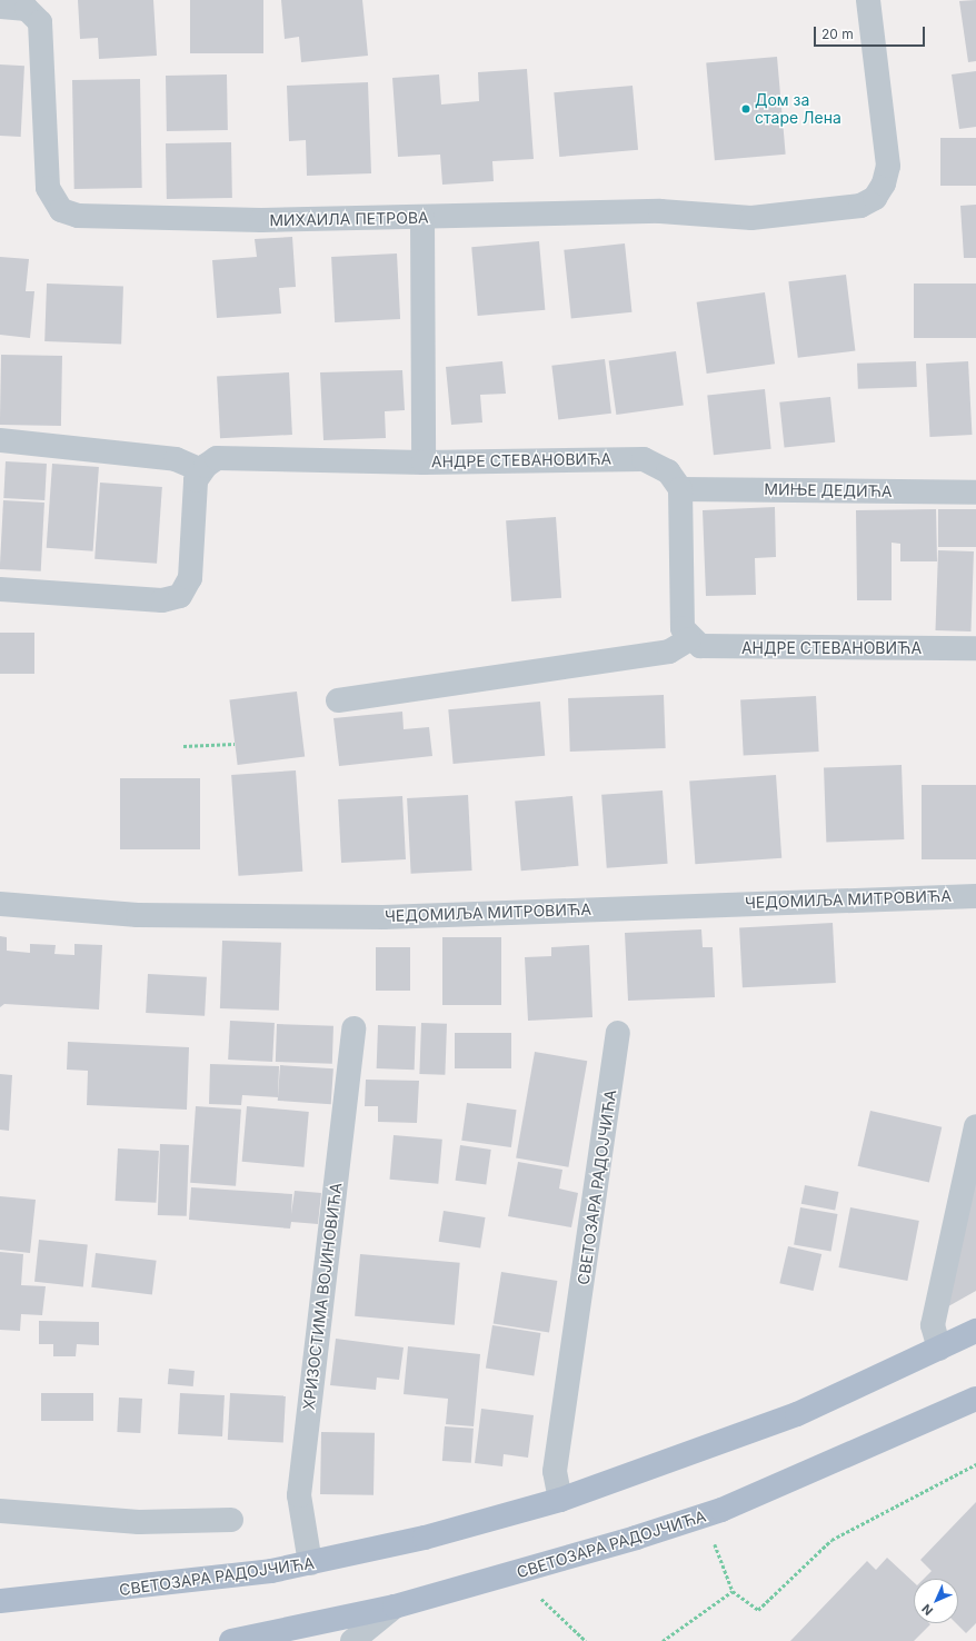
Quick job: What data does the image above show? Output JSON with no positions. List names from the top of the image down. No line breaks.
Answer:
{"streets":{"main road":["СВЕТОЗАРА РАДОЈЧИЋА"],"street":["МИХАИЛА ПЕТРОВА","АНДРЕ СТЕВАНОВИЋА","МИЊЕ ДЕДИЋА","ЧЕДОМИЉА МИТРОВИЋА","ХРИЗОСТИМА ВОЈИНОВИЋА"]},"crossings":[["АНДРЕ СТЕВАНОВИЋА","МИЊЕ ДЕДИЋА"],["СВЕТОЗАРА РАДОЈЧИЋА","ХРИЗОСТИМА ВОЈИНОВИЋА"]],"places":["Дом за старе Лена"],"scale_bar":"20 m","north":"bottom left"}
